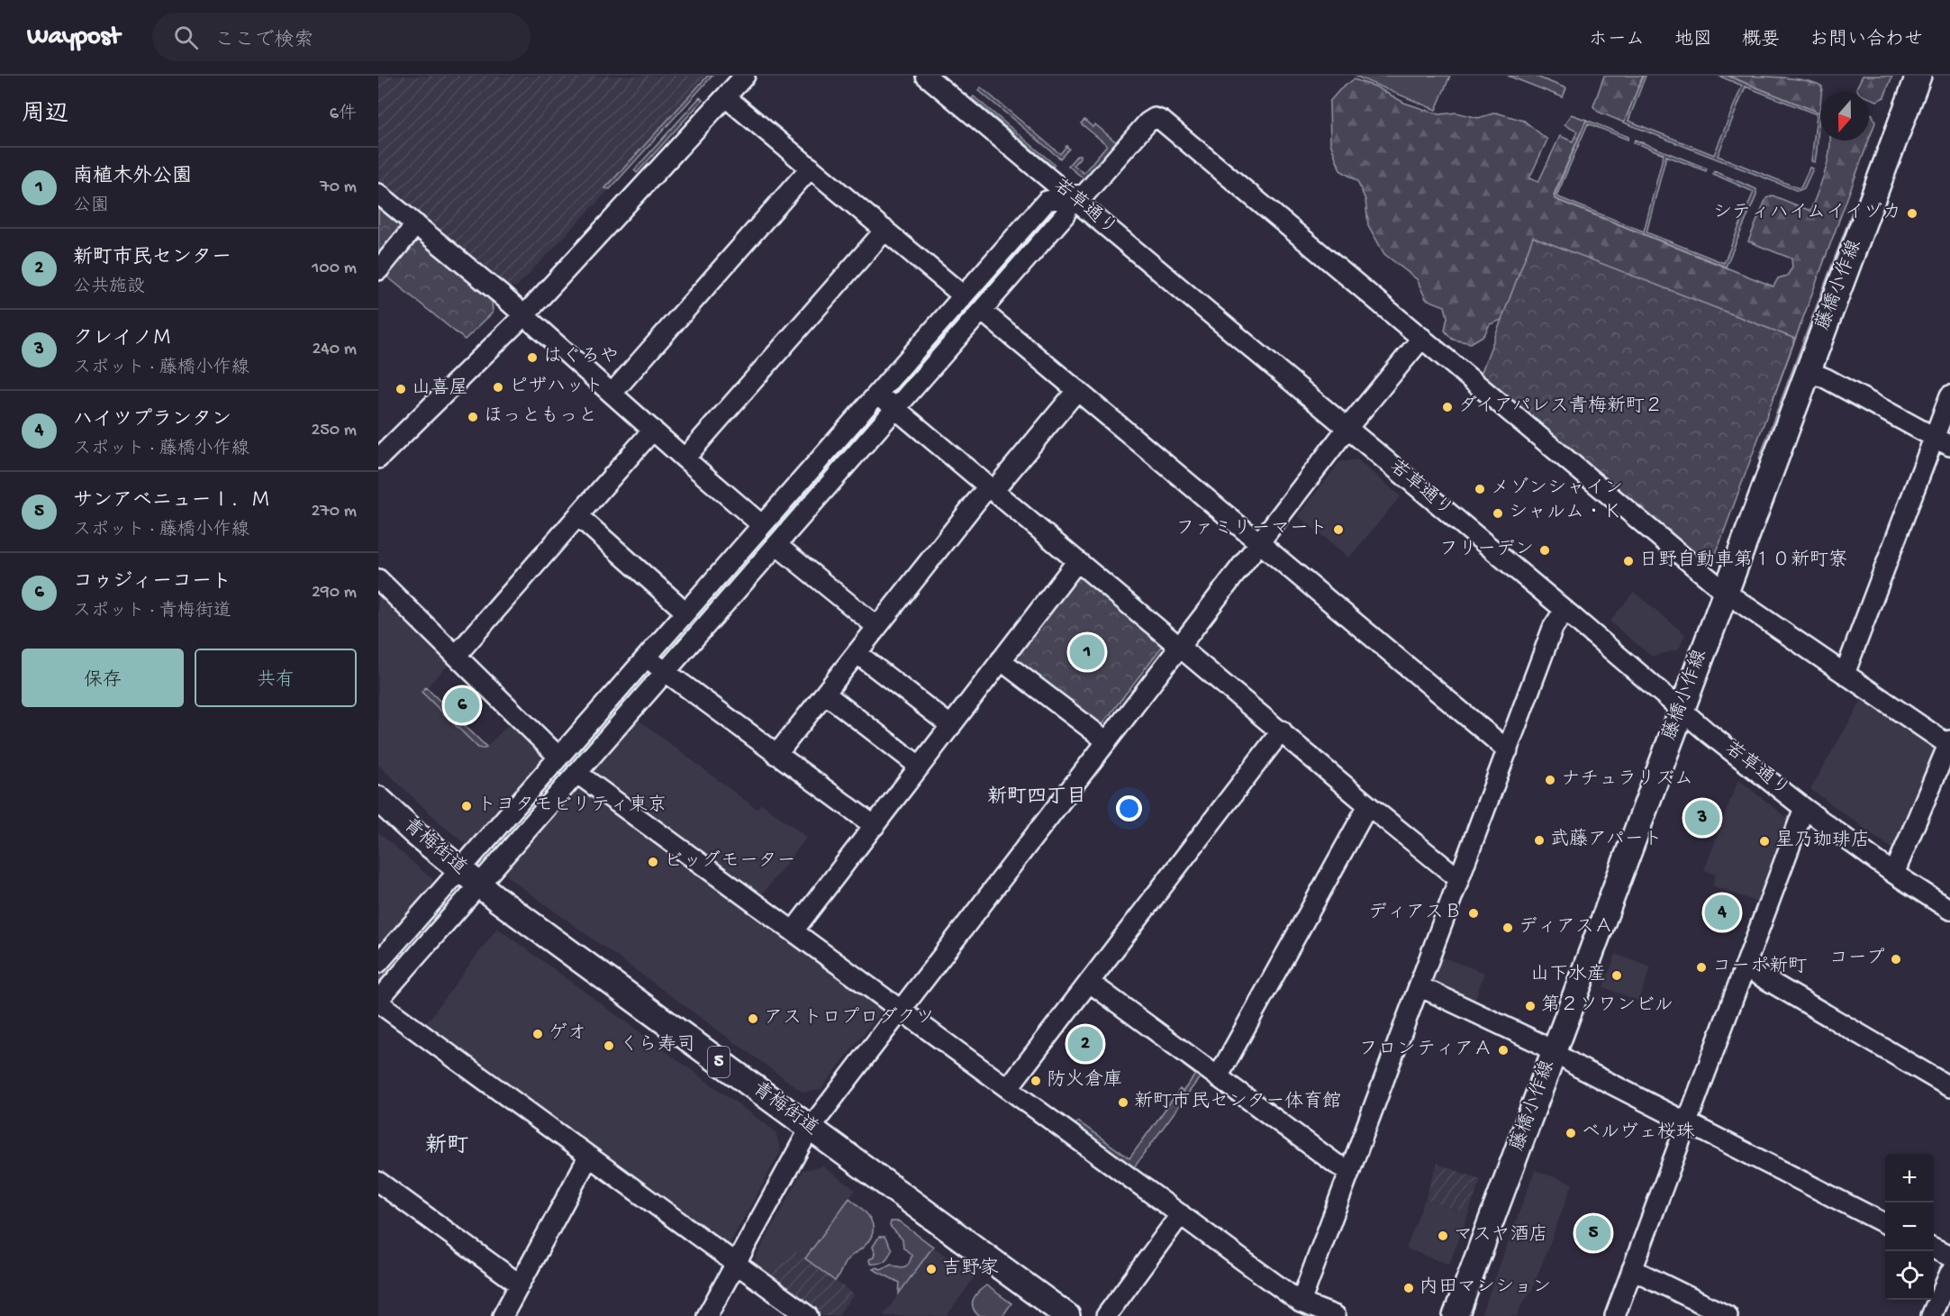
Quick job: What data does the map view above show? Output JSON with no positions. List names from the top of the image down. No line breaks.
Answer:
{"streets":{"main road":["藤橋小作線","青梅街道","5"],"street":["若草通り"]},"crossings":[["若草通り","藤橋小作線"]],"districts":["新町四丁目","新町"],"places":["シティハイムイイヅカ","はぐろや","ピザハット","山喜屋","ダイアパレス青梅新町２","ほっともっと","メゾンシャイン","シャルム・Ｋ","ファミリーマート","フリーデン","日野自動車第１０新町寮","ナチュラリズム","トヨタモビリティ東京","武藤アパート","星乃珈琲店","ビッグモーター","ディアスＢ","ディアスＡ","コープ","コーポ新町","山下水産","第２ソワンビル","アストロプロダクツ","ゲオ","くら寿司","フロンティアＡ","防火倉庫","新町市民センター体育館","ベルヴェ桜珠","マスヤ酒店","吉野家","内田マンション"],"north":"bottom","page":{"header":"Waypost","search":"ここで検索","nav":["ホーム","地図","概要","お問い合わせ"],"heading":["周辺","6件"],"list":[{"mark":"1","name":"南植木外公園","note":"公園","value":"70 m"},{"mark":"2","name":"新町市民センター","note":"公共施設","value":"100 m"},{"mark":"3","name":"クレイノＭ","note":"スポット · 藤橋小作線","value":"240 m"},{"mark":"4","name":"ハイツプランタン","note":"スポット · 藤橋小作線","value":"250 m"},{"mark":"5","name":"サンアベニューＩ．Ｍ","note":"スポット · 藤橋小作線","value":"270 m"},{"mark":"6","name":"コゥジィーコート","note":"スポット · 青梅街道","value":"290 m"}],"buttons":["保存","共有"],"pins":["1","6","3","4","2","5"],"map_buttons":["+","−"]}}
